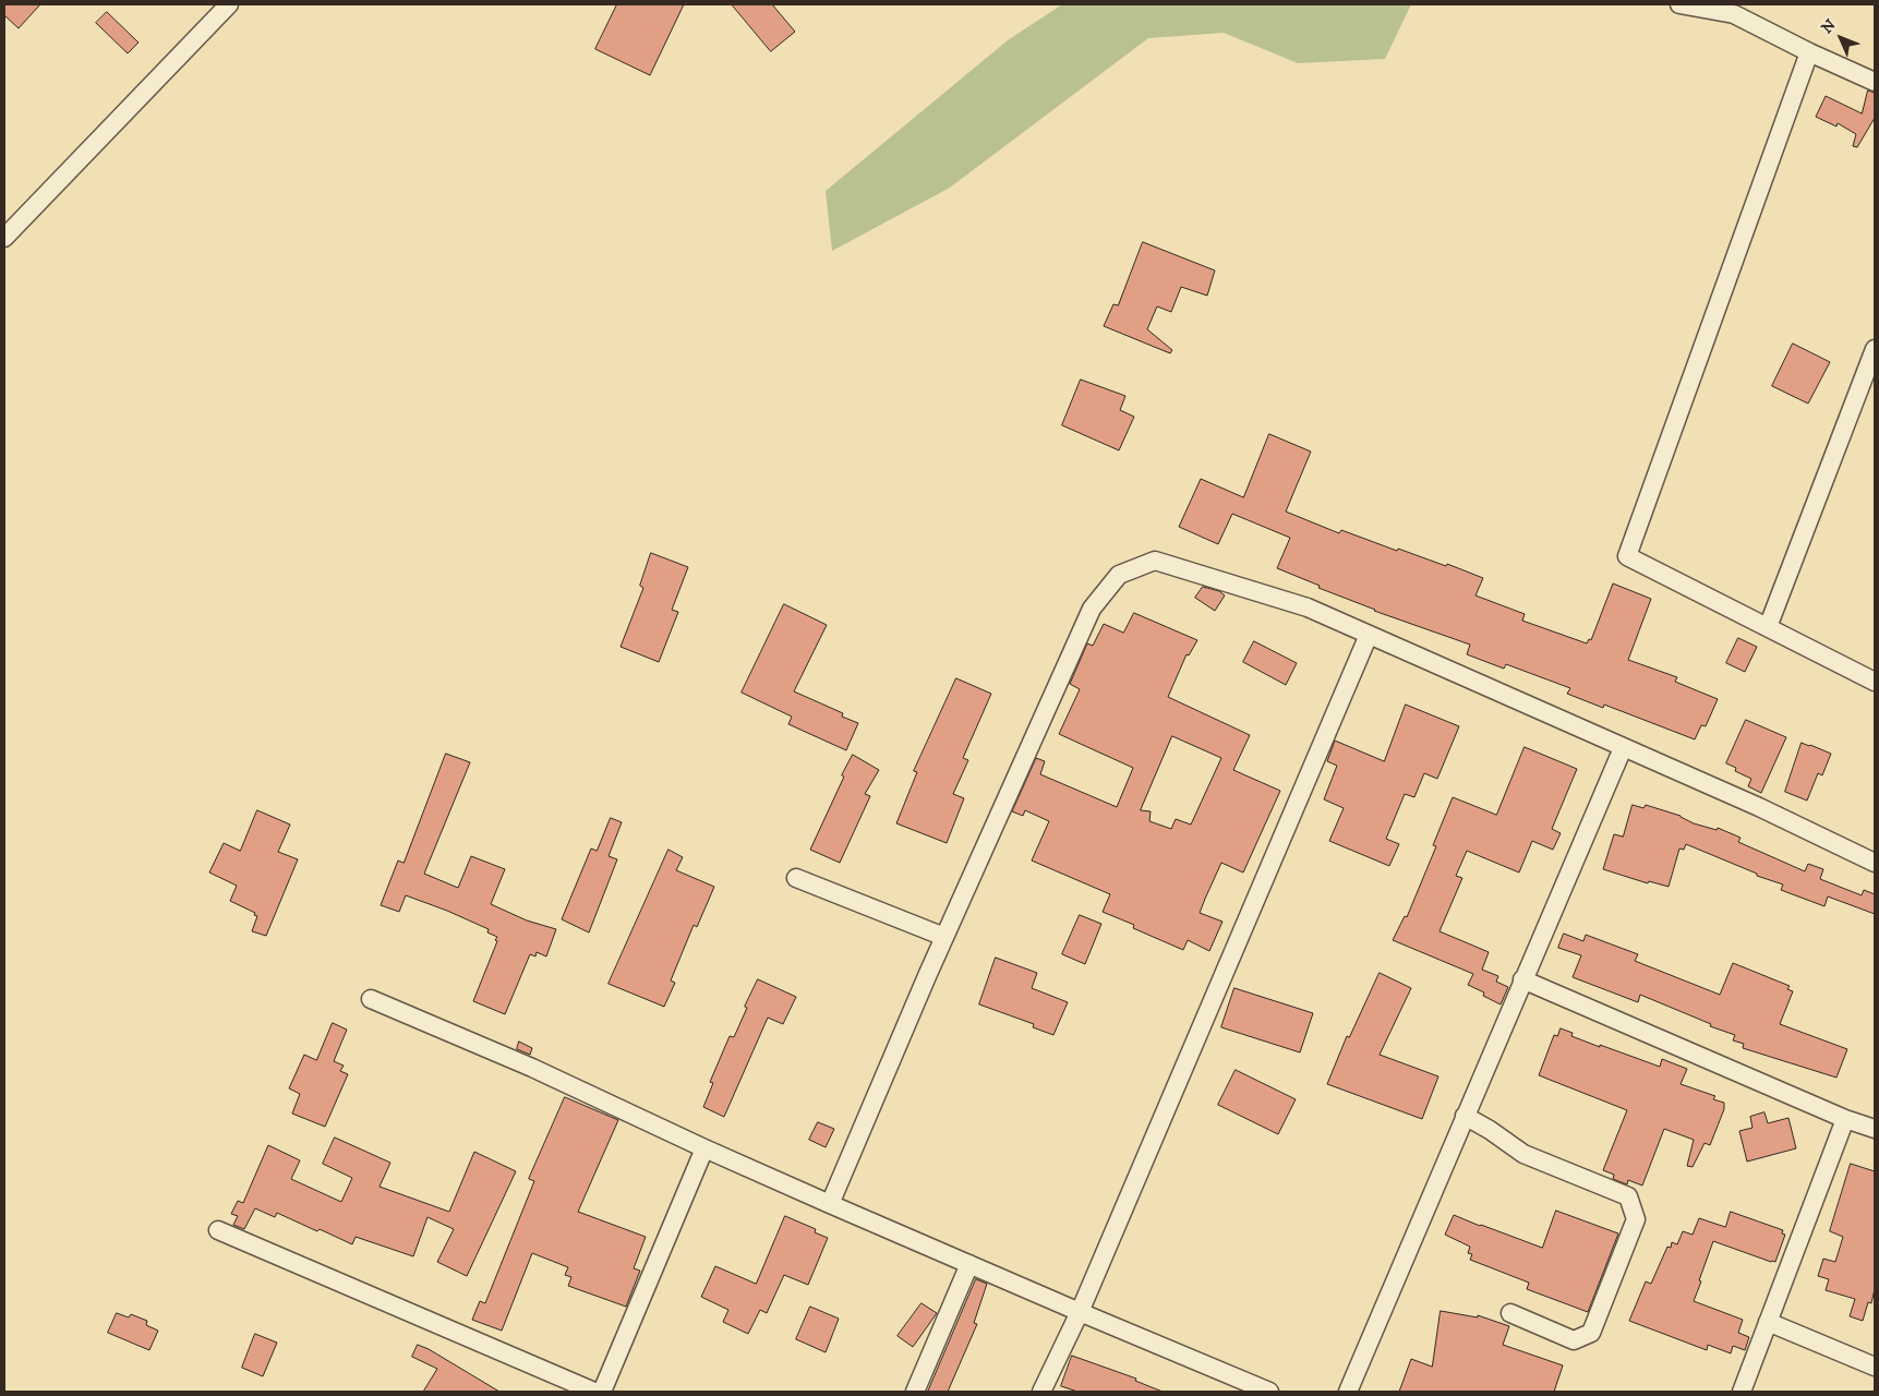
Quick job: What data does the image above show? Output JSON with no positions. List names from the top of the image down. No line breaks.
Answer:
{"north":"top left"}
